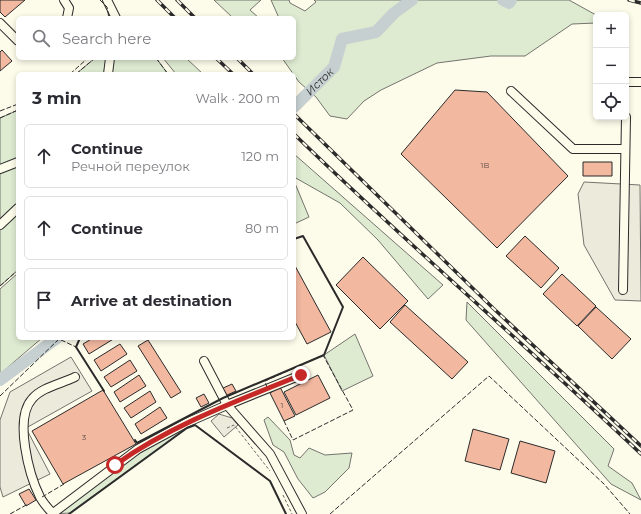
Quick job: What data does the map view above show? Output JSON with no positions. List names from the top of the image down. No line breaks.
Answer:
{"water":["Исток"],"house_numbers":["1В","1","3"],"page":{"map_buttons":["+","−"],"search":"Search here","heading":["3 min","Walk · 200 m"],"list":[["Continue","Речной переулок","120 m"],["Continue","80 m"],"Arrive at destination"]}}
